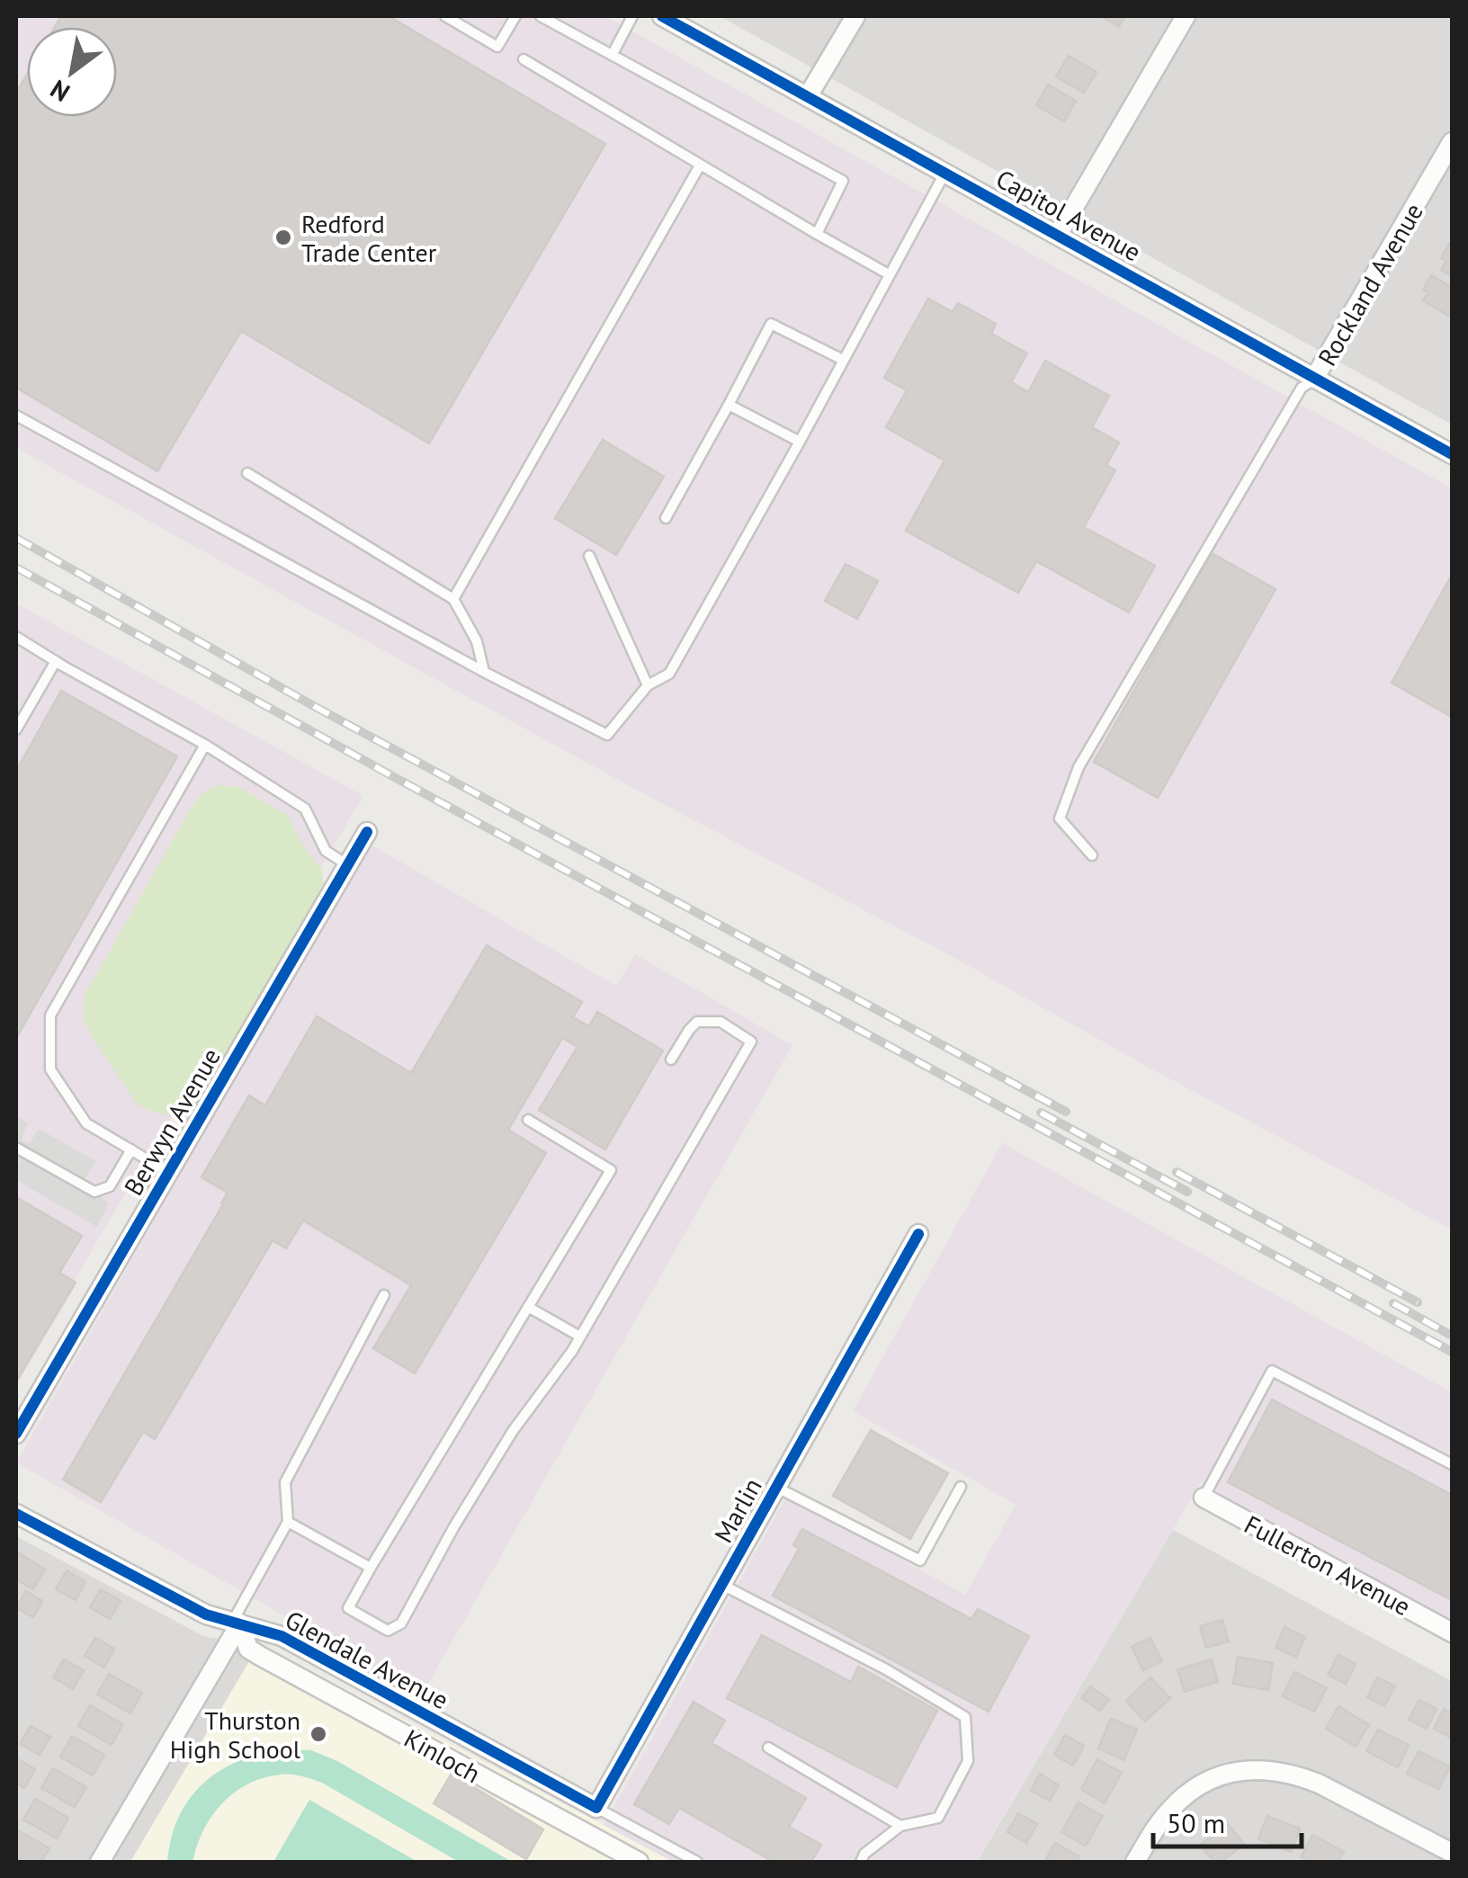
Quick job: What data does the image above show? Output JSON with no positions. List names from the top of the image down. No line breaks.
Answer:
{"streets":{"street":["Capitol Avenue","Rockland Avenue","Berwyn Avenue","Marlin","Fullerton Avenue","Glendale Avenue","Kinloch"]},"crossings":[["Capitol Avenue","Rockland Avenue"],["Marlin","Glendale Avenue"],["Glendale Avenue","Kinloch"]],"places":["Redford Trade Center","Thurston High School"],"scale_bar":"50 m","north":"bottom left"}
